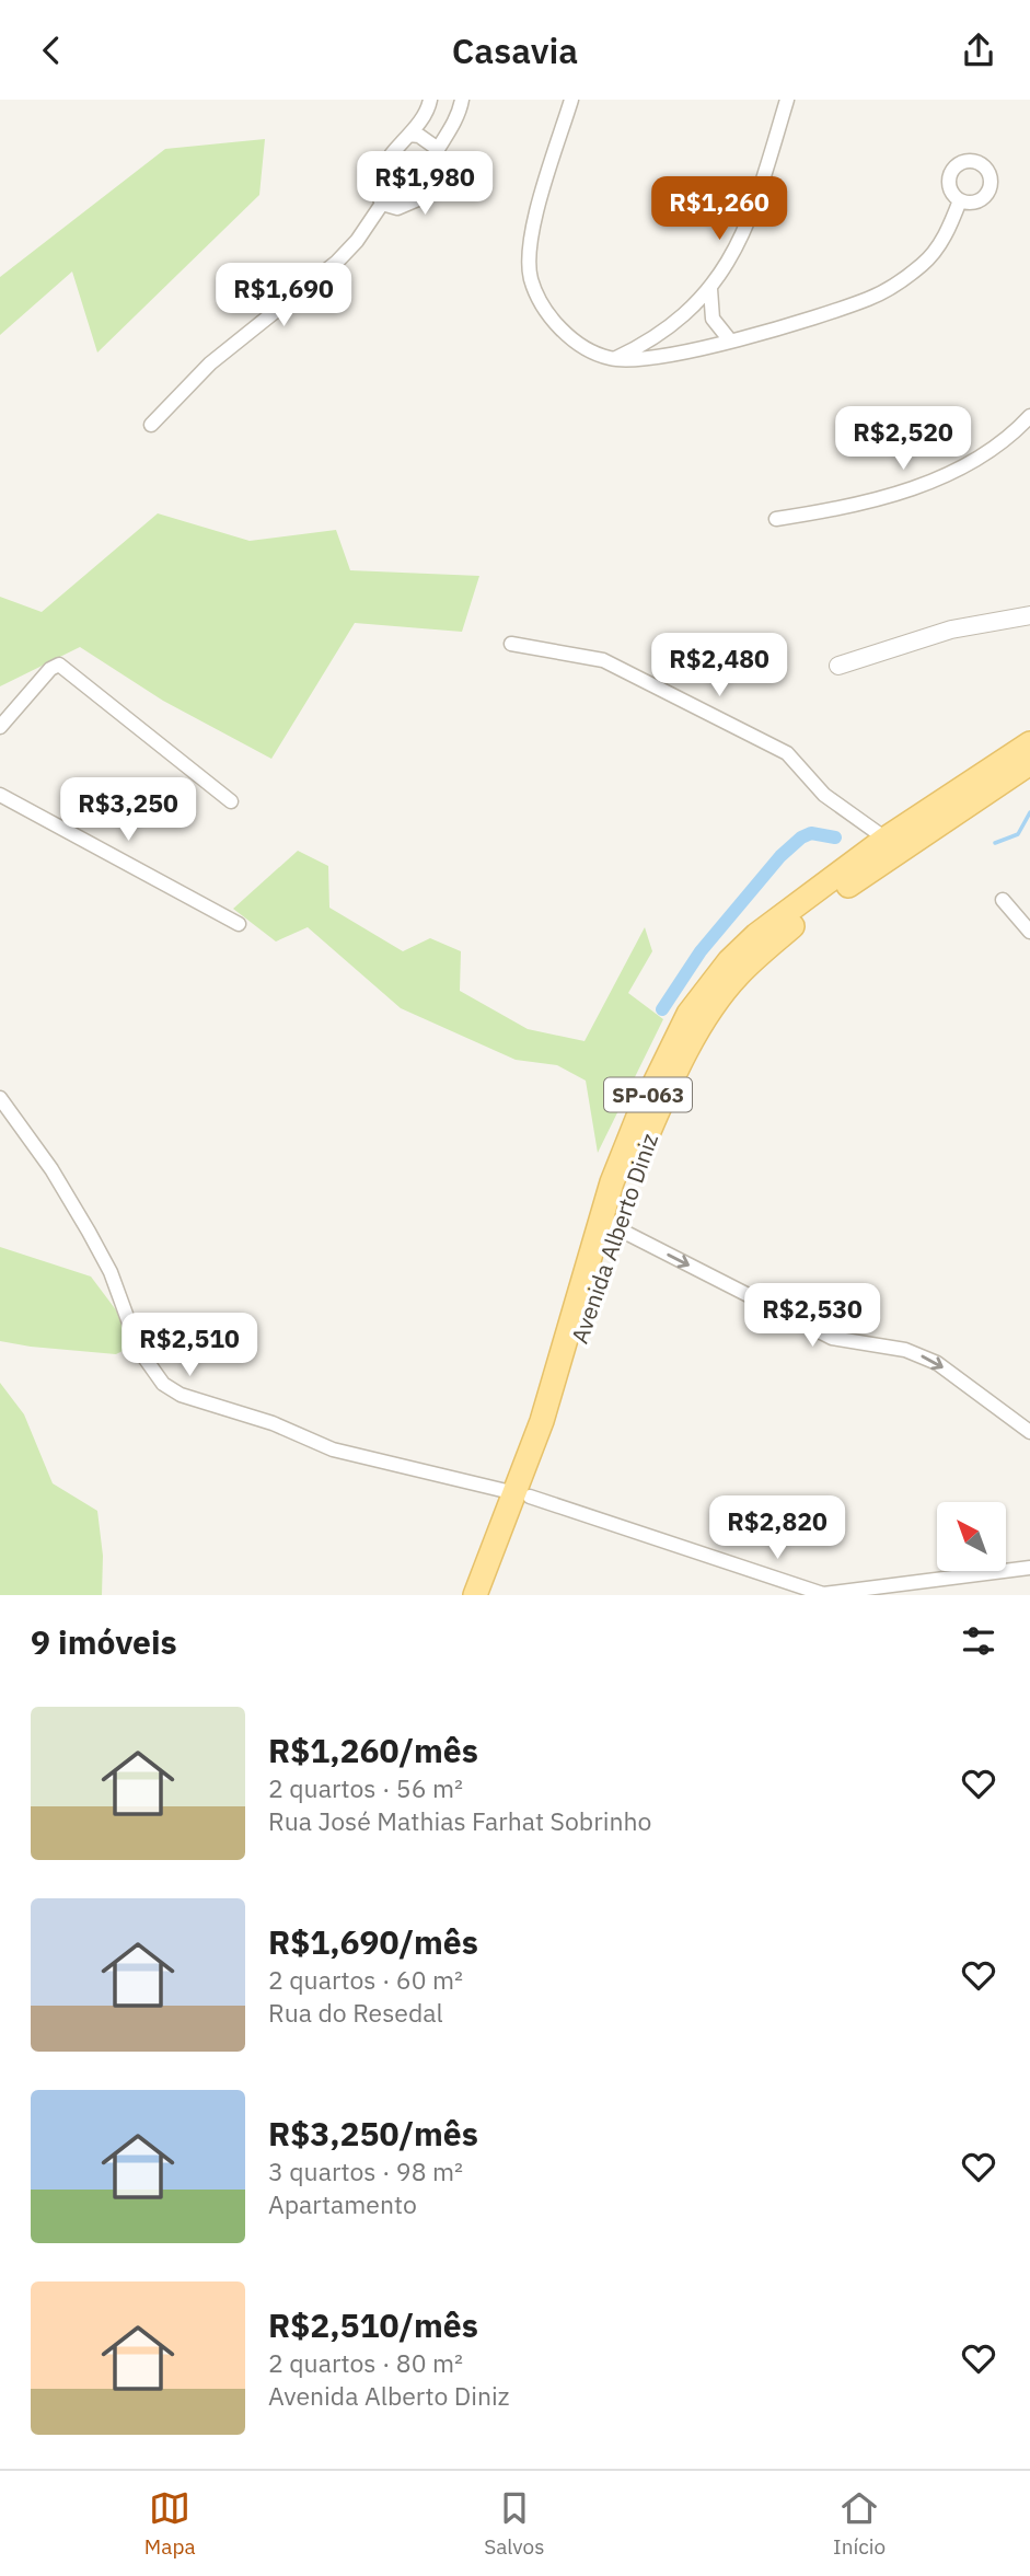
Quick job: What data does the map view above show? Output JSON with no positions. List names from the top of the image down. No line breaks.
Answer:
{"streets":{"main road":["SP-063","Avenida Alberto Diniz"]},"north":"top left","page":{"header":"Casavia","price":["R$1,980","R$1,260","R$1,690","R$2,520","R$2,480","R$3,250","R$2,530","R$2,510","R$2,820"],"heading":"9 imóveis","list":[{"name":"R$1,260/mês","note":"2 quartos · 56 m² · Rua José Mathias Farhat Sobrinho"},{"name":"R$1,690/mês","note":"2 quartos · 60 m² · Rua do Resedal"},{"name":"R$3,250/mês","note":"3 quartos · 98 m² · Apartamento"},{"name":"R$2,510/mês","note":"2 quartos · 80 m² · Avenida Alberto Diniz"}],"tabs":["Mapa","Salvos","Início"]}}
